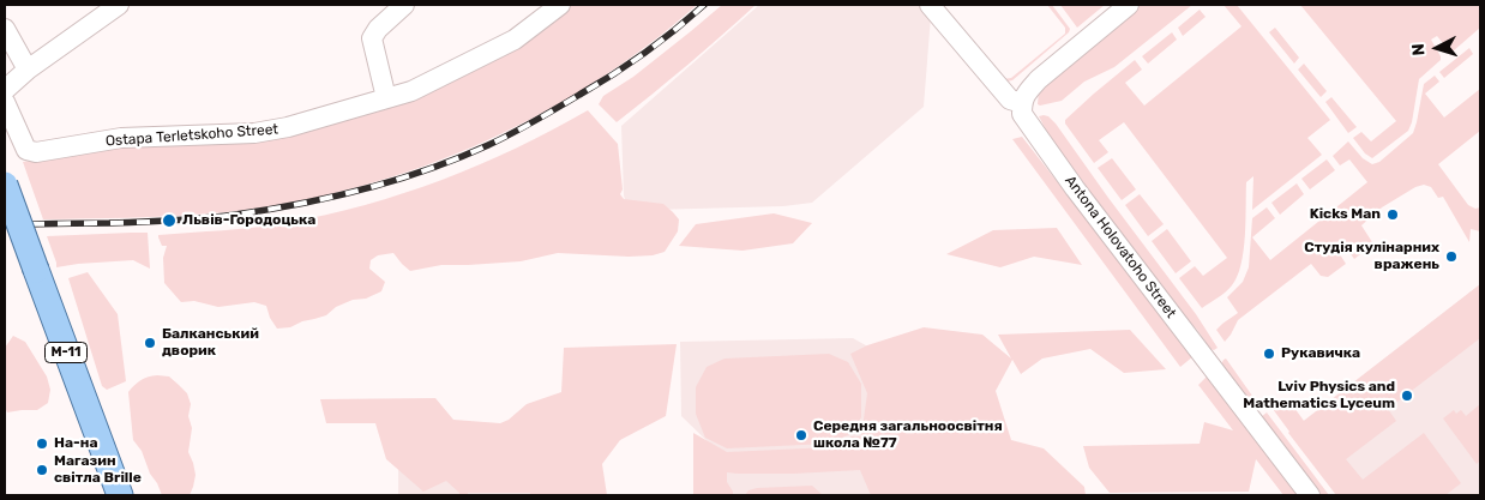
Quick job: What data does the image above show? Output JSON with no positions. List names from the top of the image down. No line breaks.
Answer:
{"streets":{"main road":["М-11"],"street":["Ostapa Terletskoho Street","Antona Holovatoho Street"]},"places":["Kicks Man","Львів-Городоцька","Студія кулінарних вражень","Балканський дворик","Рукавичка","Lviv Physics and Mathematics Lyceum","Середня загальноосвітня школа №77","На-на","Магазин світла Brille"],"north":"left"}
